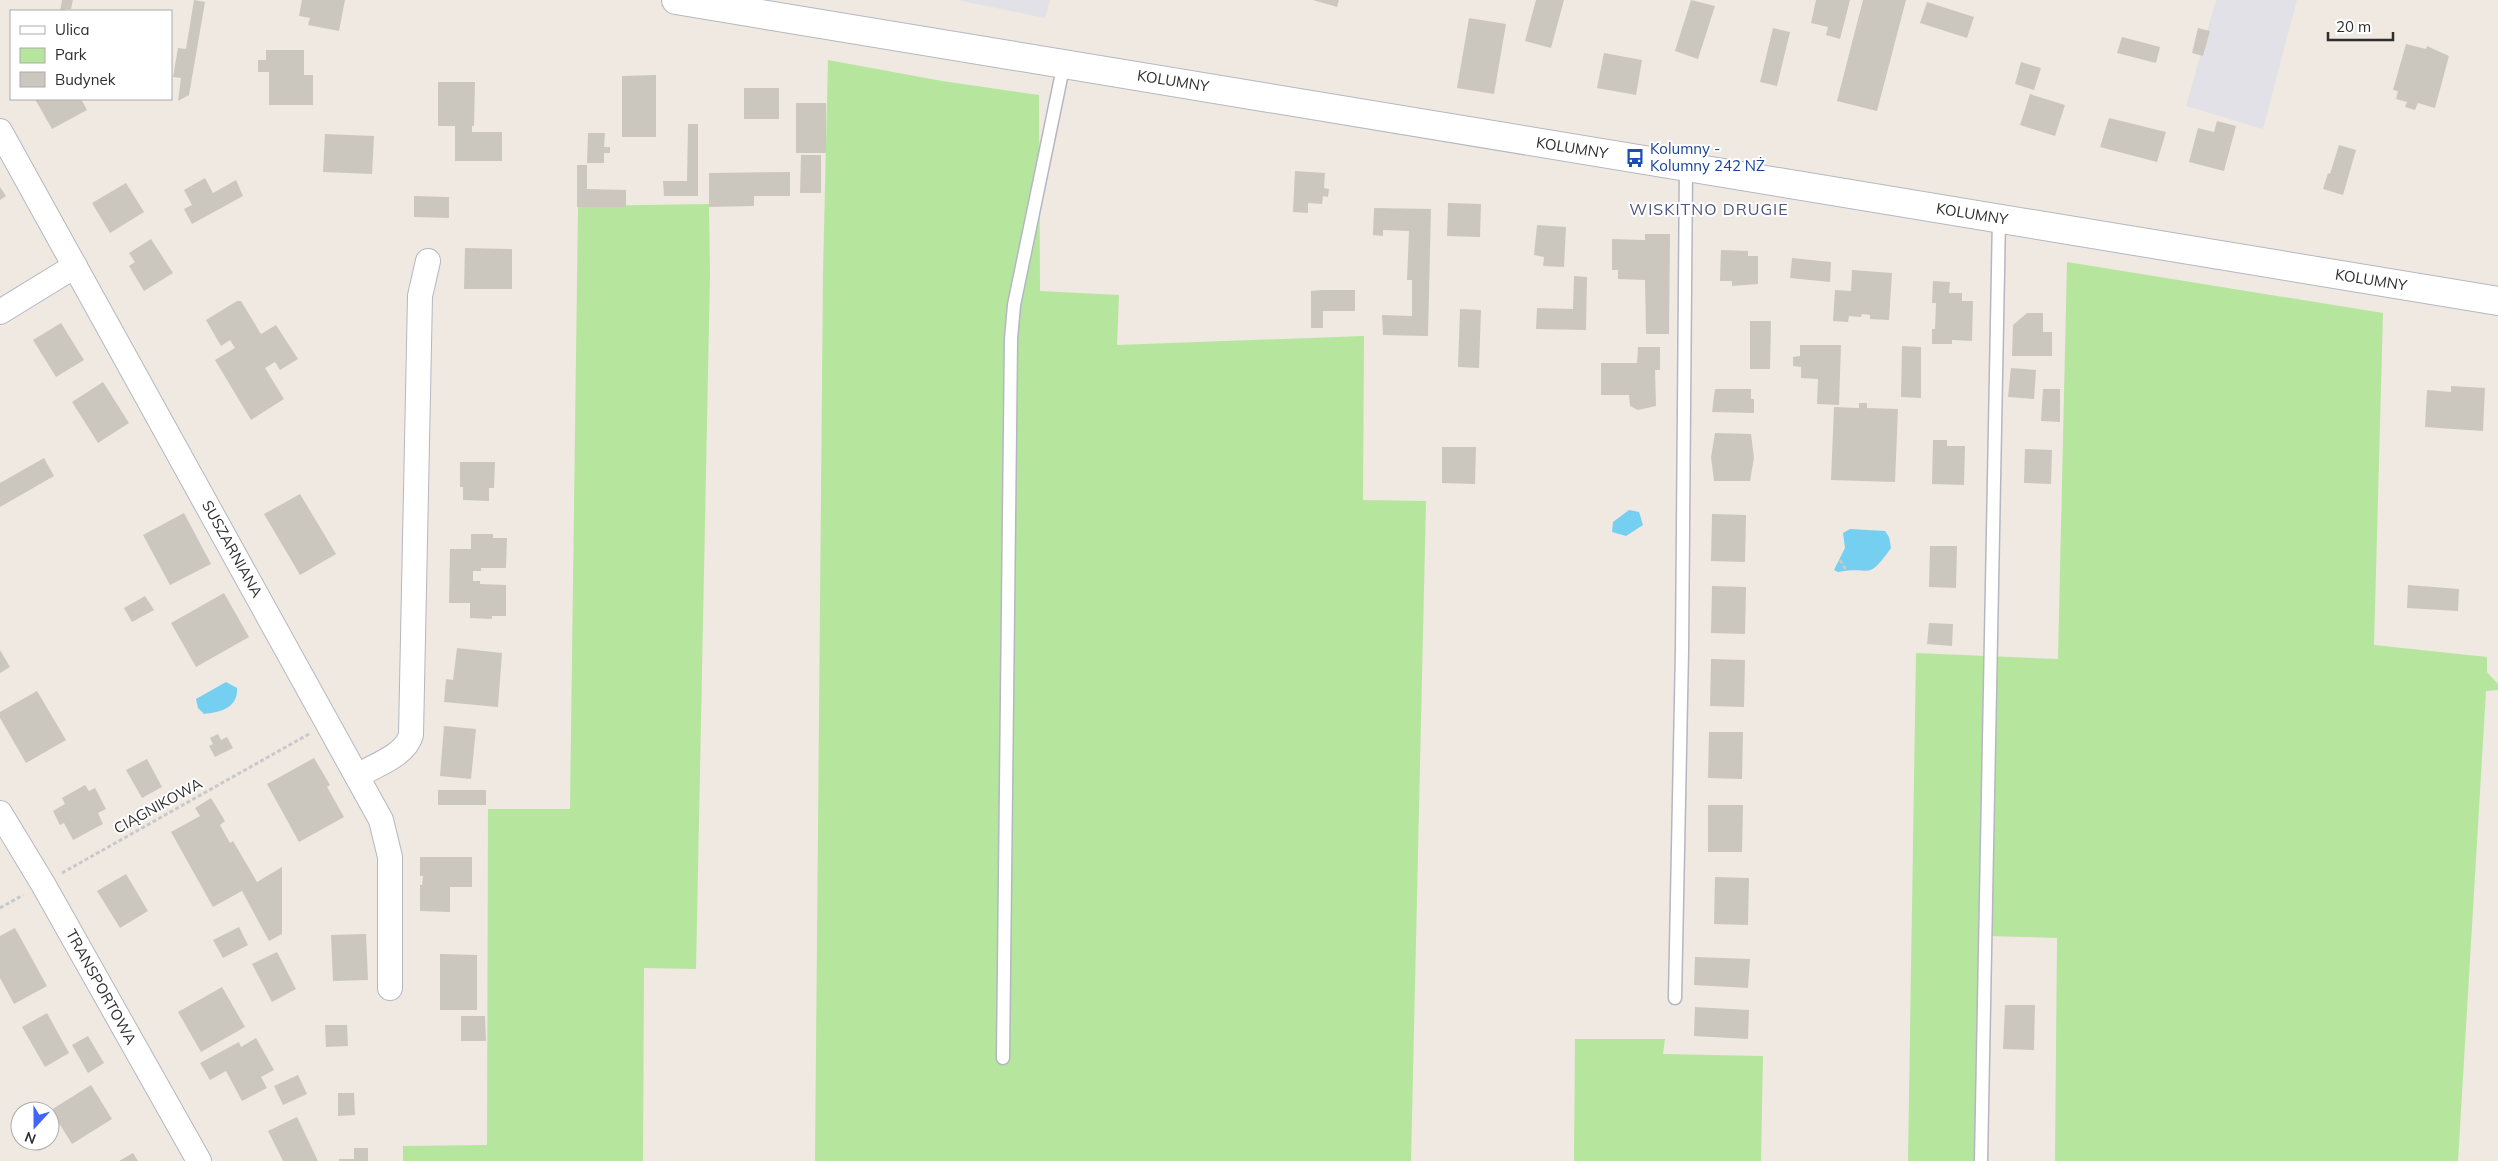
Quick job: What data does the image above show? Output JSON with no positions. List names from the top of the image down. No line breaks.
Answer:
{"streets":{"street":["KOLUMNY","SUSZARNIANA","TRANSPORTOWA"],"path":["CIĄGNIKOWA"]},"crossings":[["SUSZARNIANA","CIĄGNIKOWA"],["CIĄGNIKOWA","TRANSPORTOWA"]],"districts":["WISKITNO DRUGIE"],"places":{"bus stop":["Kolumny - Kolumny 242 NŻ"]},"legend":["Ulica","Park","Budynek"],"scale_bar":"20 m","north":"bottom"}
